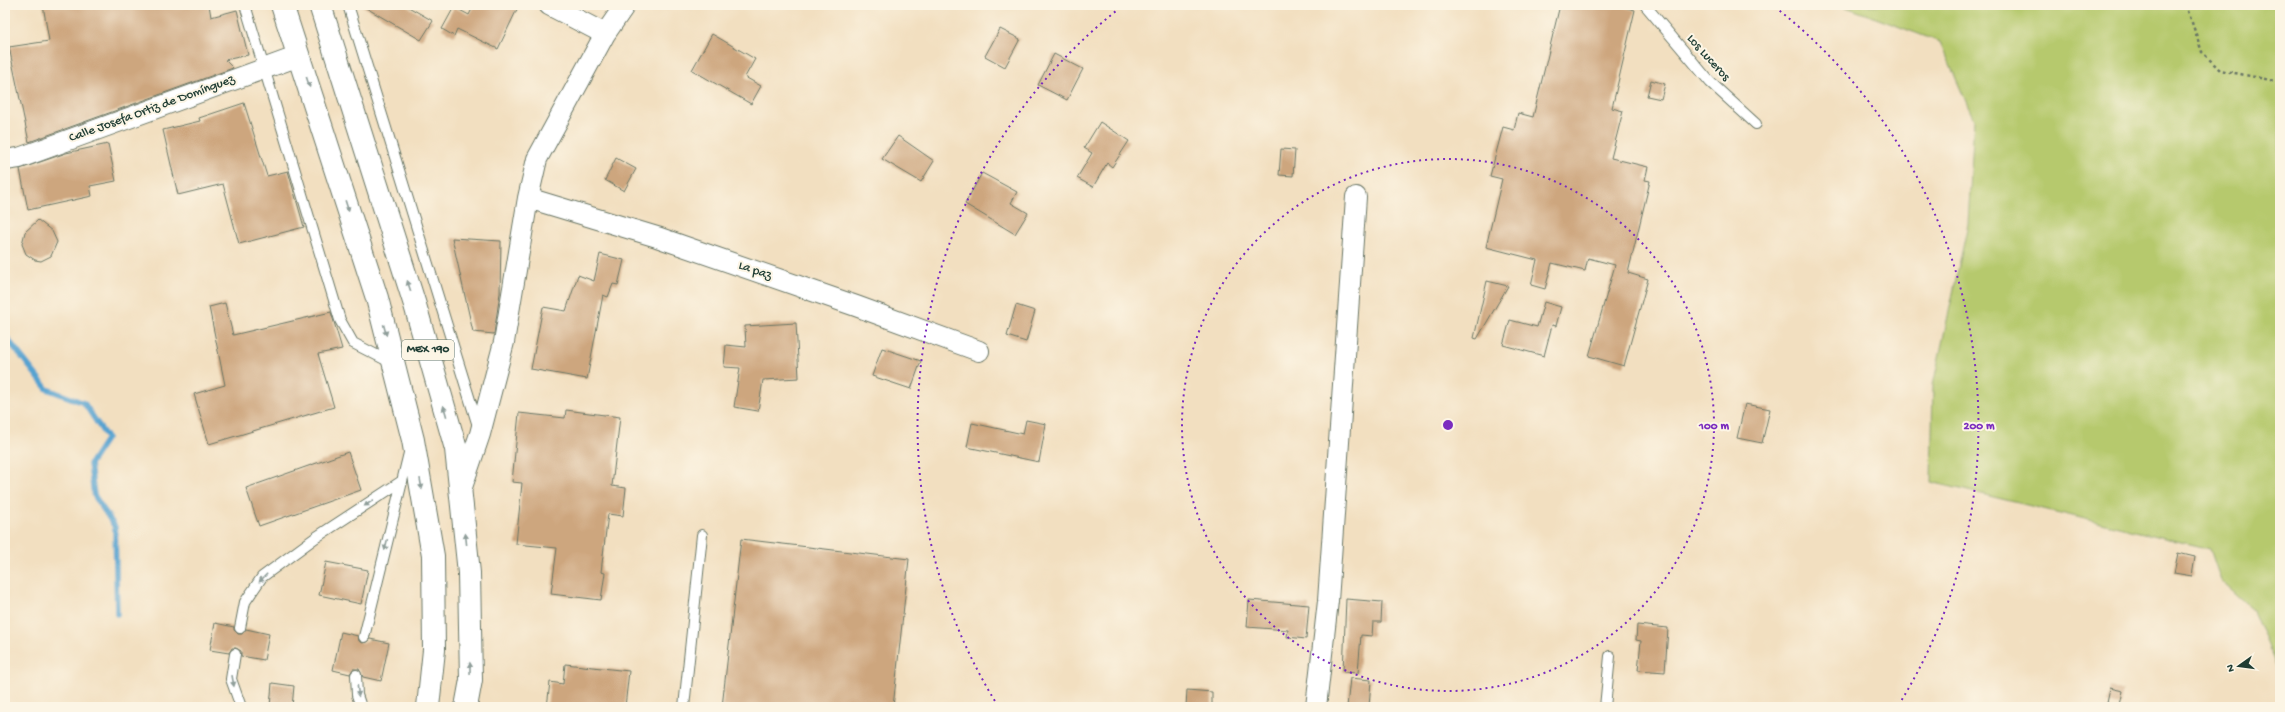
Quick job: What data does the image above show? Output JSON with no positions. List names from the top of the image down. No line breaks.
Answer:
{"streets":{"main road":["MEX 190"],"street":["Calle Josefa Ortiz de Domínguez","La paz"],"lane":["Los Luceros"]},"crossings":[["Calle Josefa Ortiz de Domínguez","MEX 190"]],"north":"left","rings":["100 m","200 m"]}
